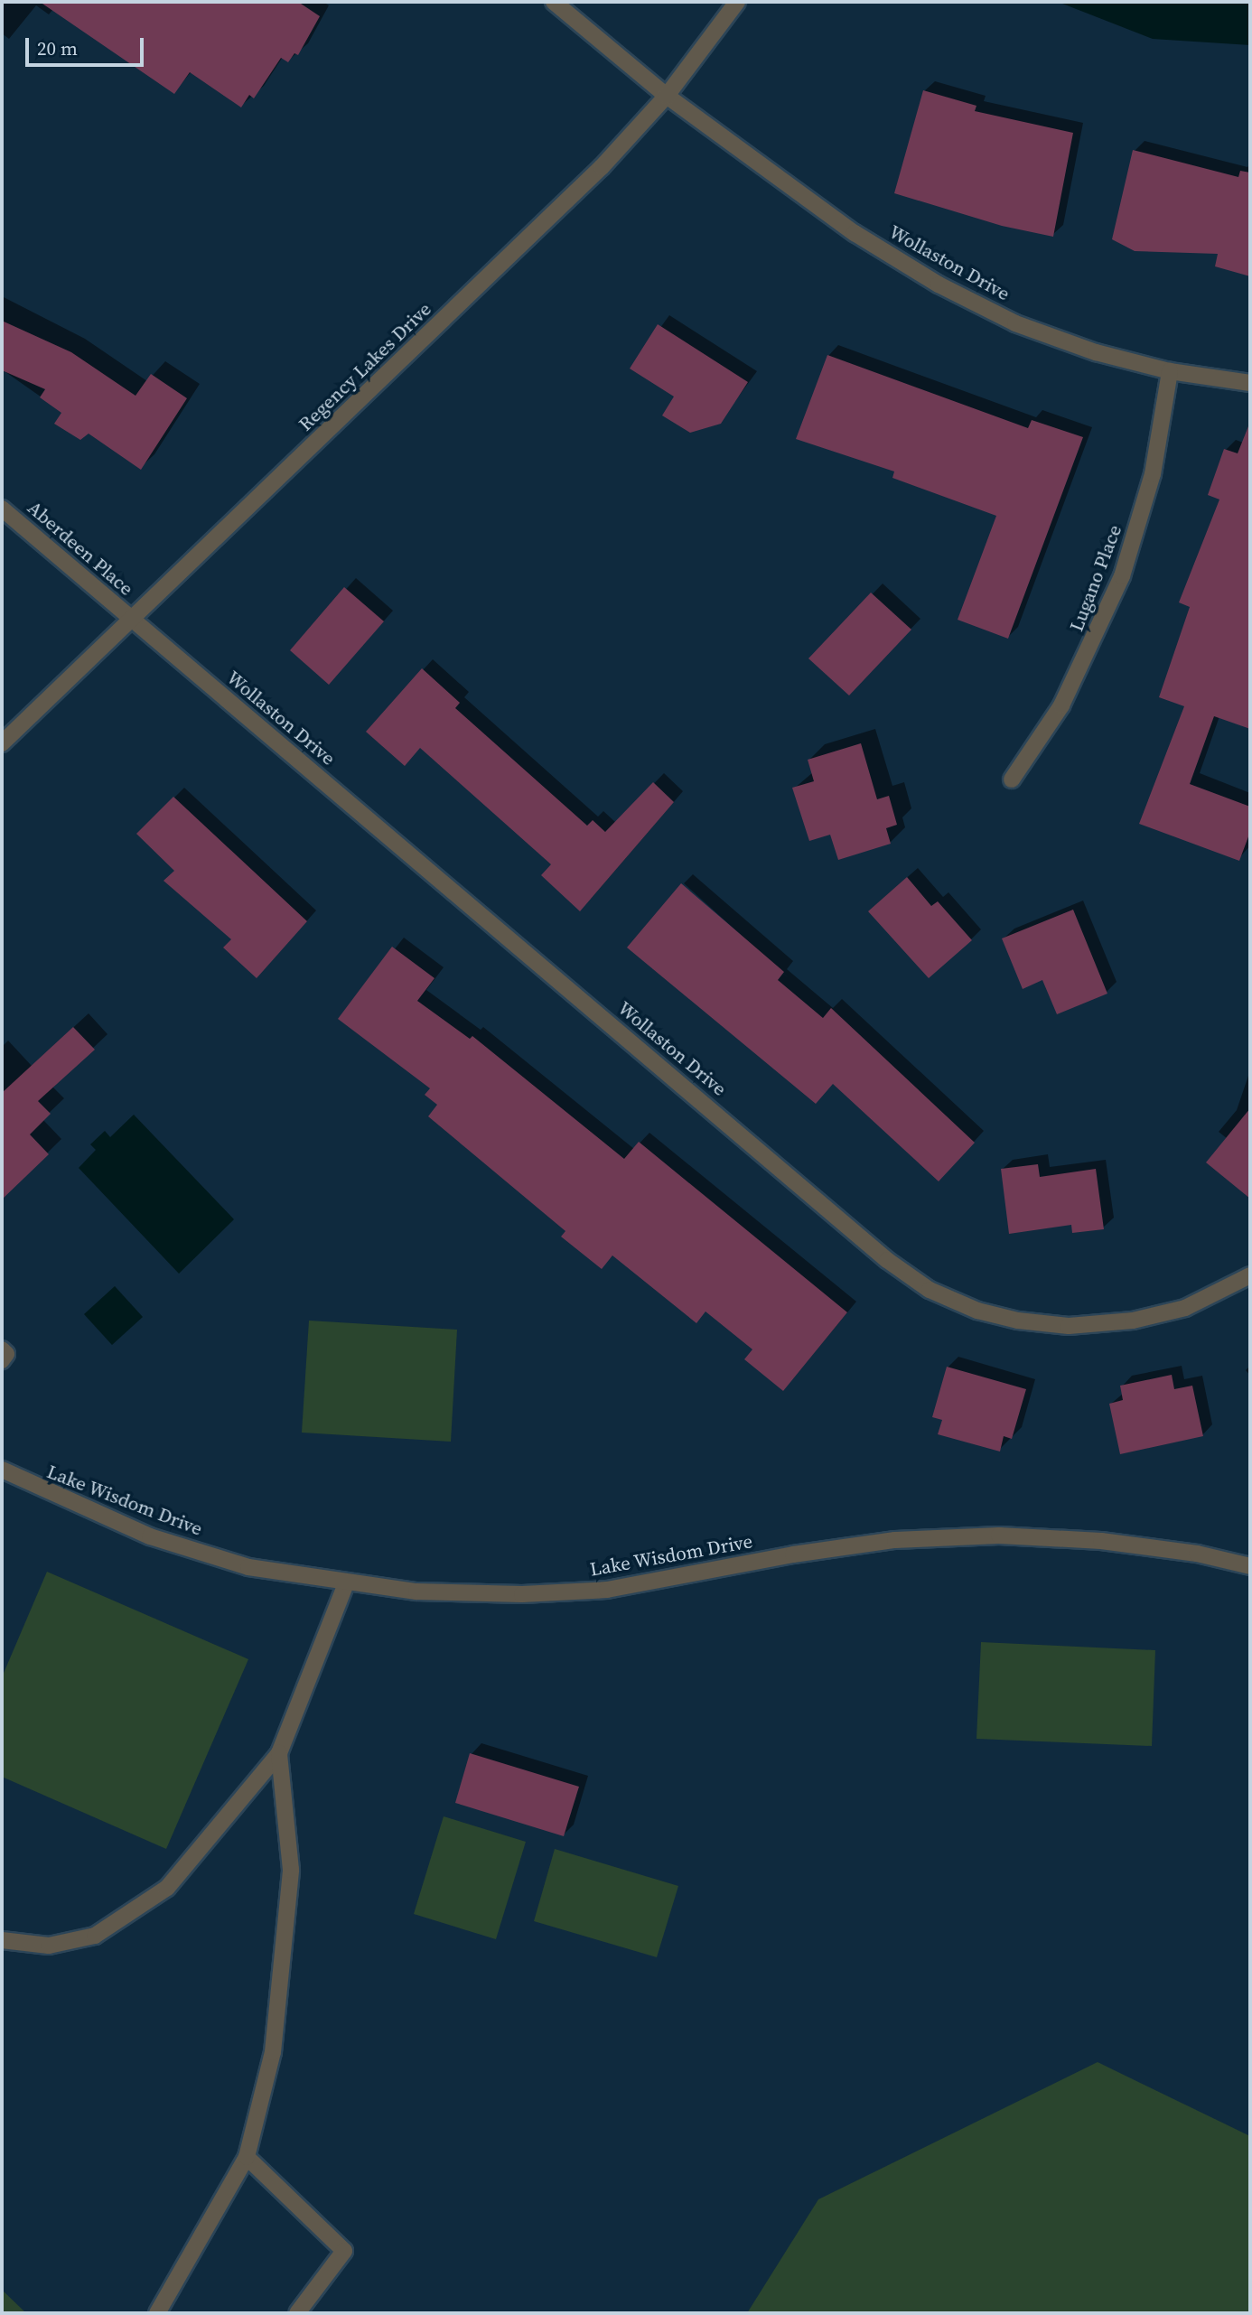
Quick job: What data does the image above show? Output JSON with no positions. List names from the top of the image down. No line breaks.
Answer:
{"streets":{"street":["Wollaston Drive","Regency Lakes Drive","Aberdeen Place","Lugano Place","Lake Wisdom Drive"]},"crossings":[["Wollaston Drive","Regency Lakes Drive"],["Wollaston Drive","Aberdeen Place"],["Wollaston Drive","Lugano Place"],["Regency Lakes Drive","Aberdeen Place"]],"scale_bar":"20 m"}
